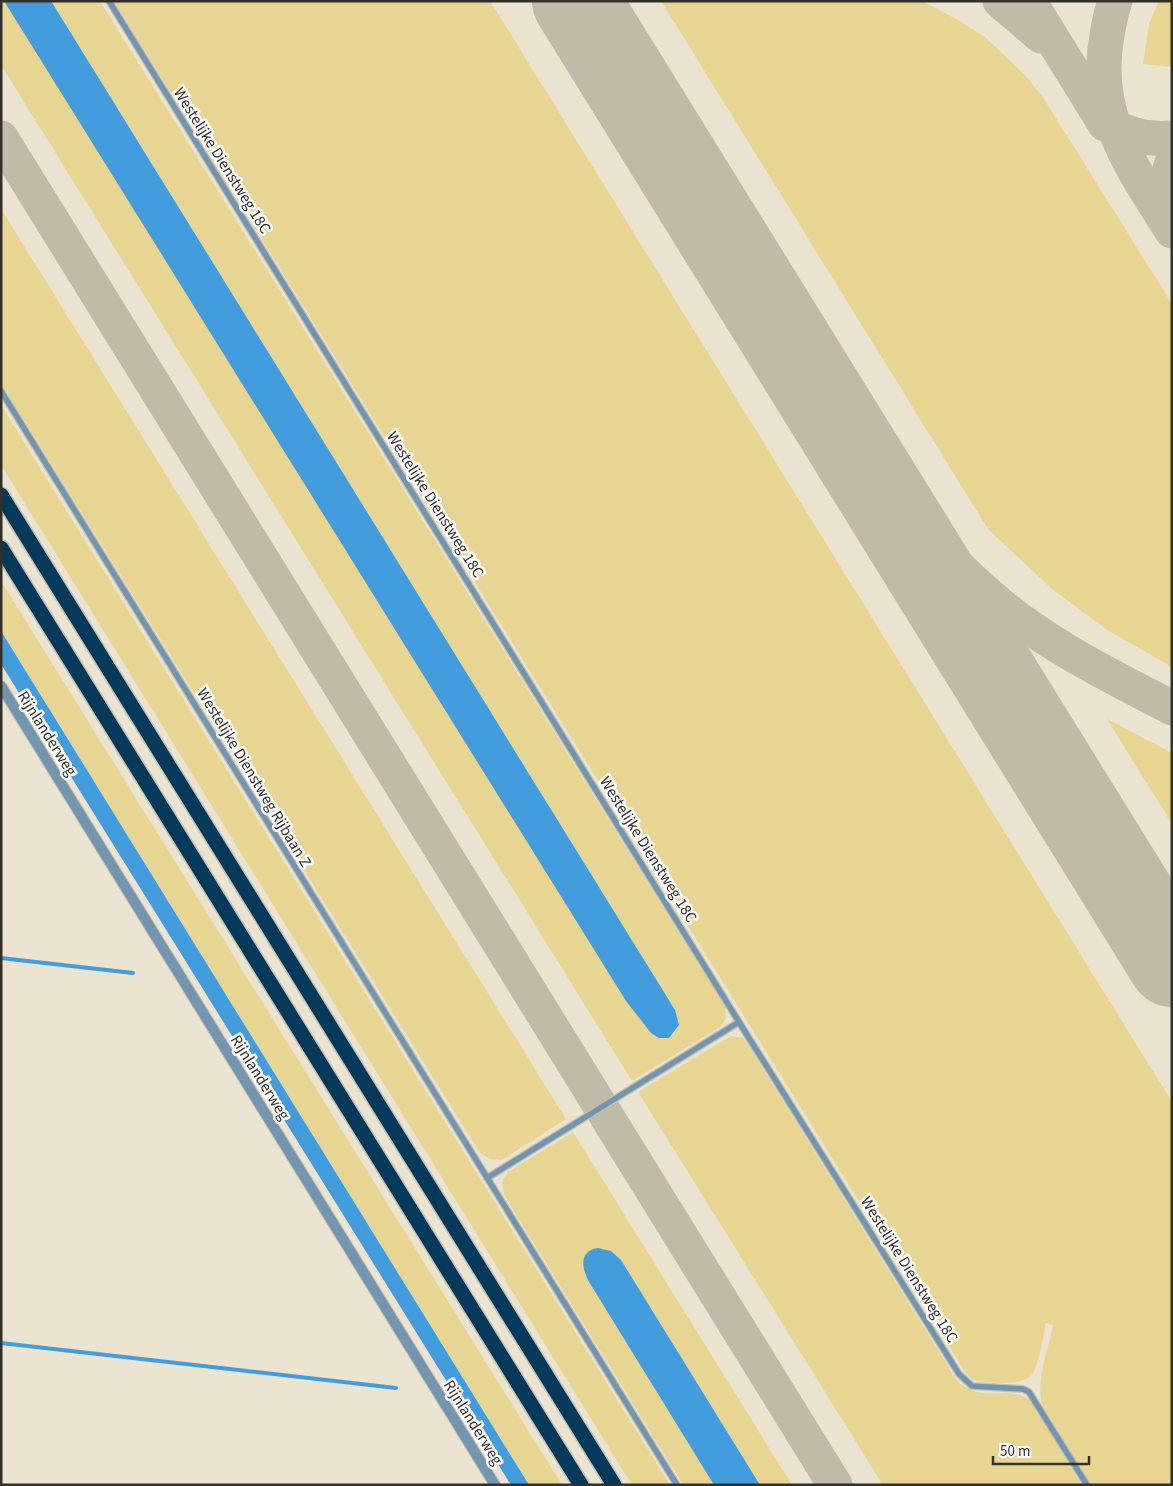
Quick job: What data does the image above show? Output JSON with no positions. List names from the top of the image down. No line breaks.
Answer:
{"streets":{"street":["Rijnlanderweg"],"lane":["Westelijke Dienstweg 18C","Westelijke Dienstweg Rijbaan Z"]},"scale_bar":"50 m"}
